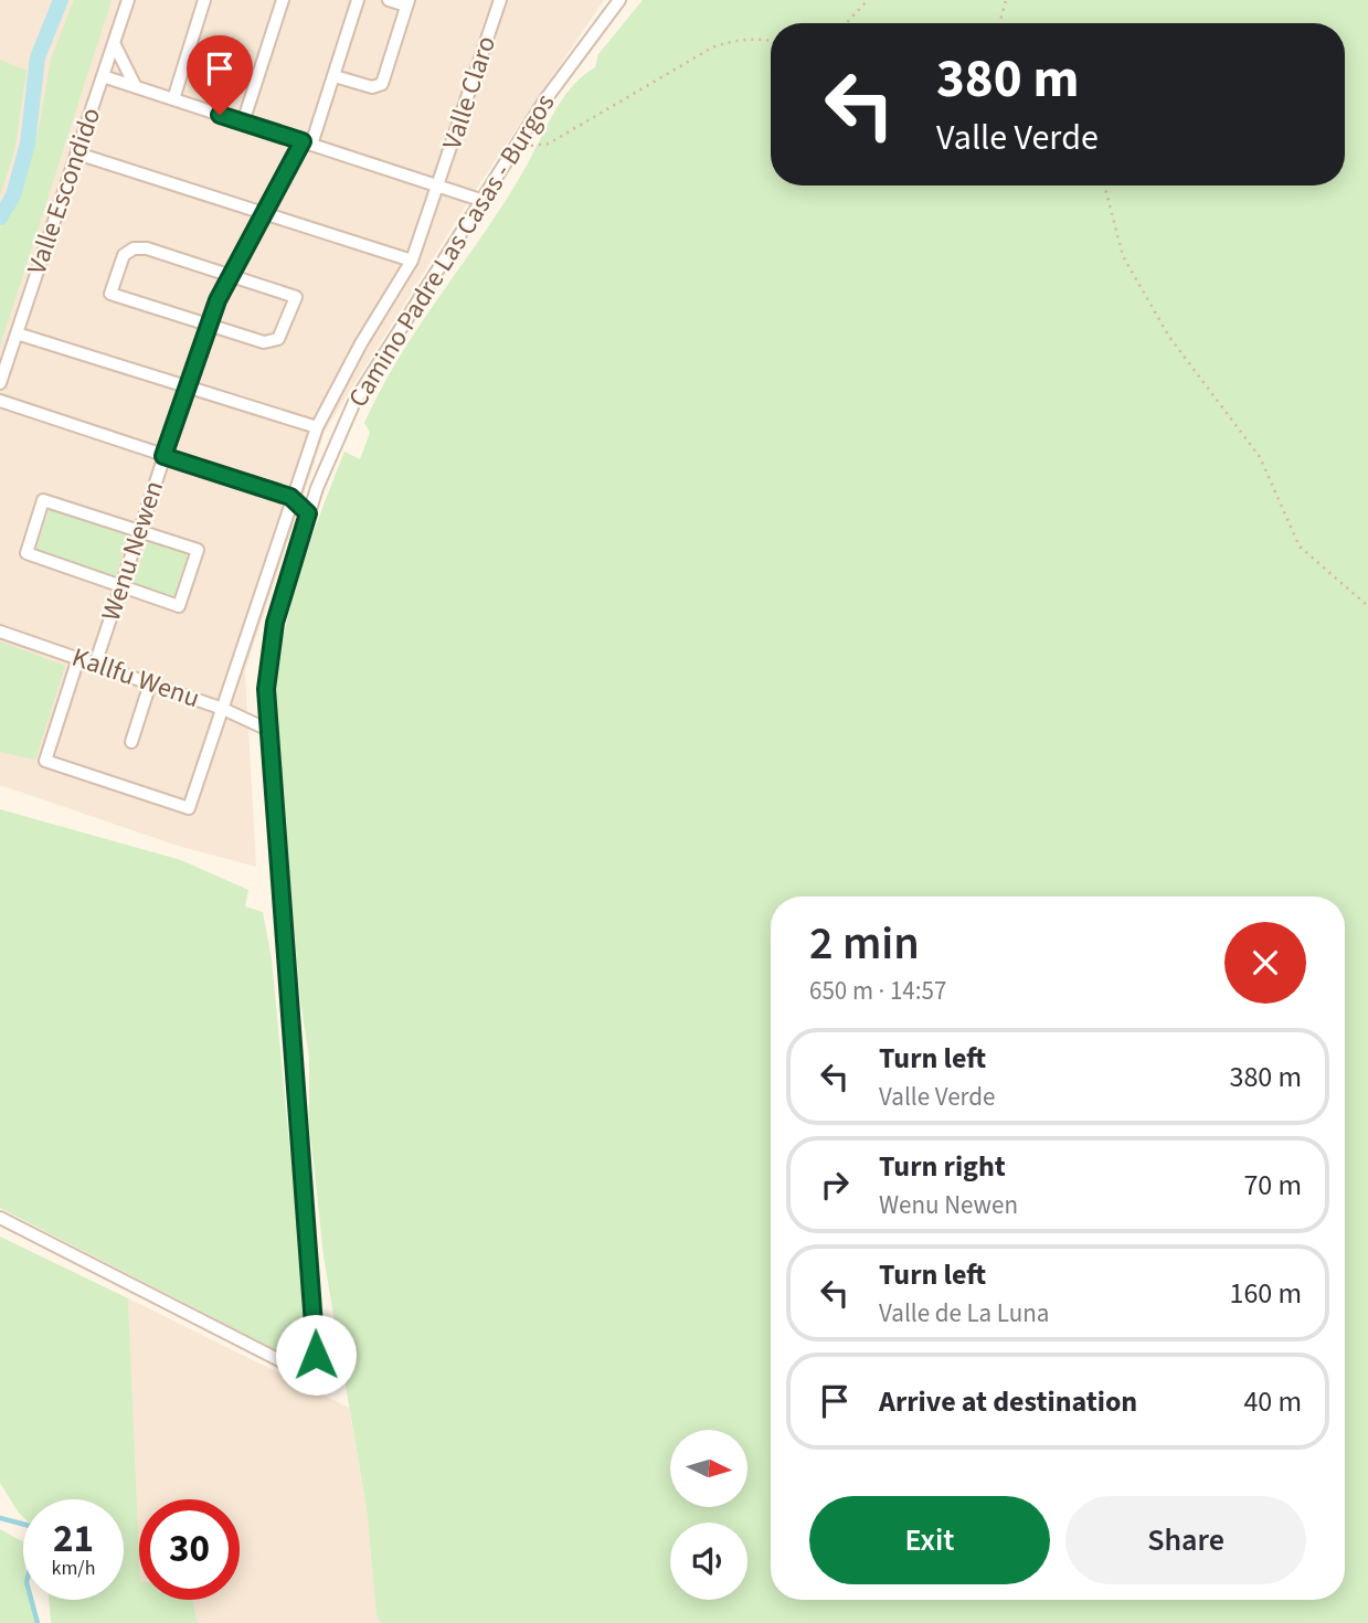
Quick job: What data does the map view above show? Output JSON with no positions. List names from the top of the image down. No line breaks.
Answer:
{"streets":{"street":["Valle Claro","Valle Escondido","Camino Padre Las Casas - Burgos","Wenu Newen","Kallfu Wenu"]},"crossings":[["Camino Padre Las Casas - Burgos","Kallfu Wenu"],["Wenu Newen","Kallfu Wenu"]],"north":"right","page":{"turn":["380 m","Valle Verde"],"heading":["2 min","650 m · 14:57"],"list":[{"name":"Turn left","note":"Valle Verde","value":"380 m"},{"name":"Turn right","note":"Wenu Newen","value":"70 m"},{"name":"Turn left","note":"Valle de La Luna","value":"160 m"},{"name":"Arrive at destination","value":"40 m"}],"buttons":["Exit","Share"],"speed":"21 km/h","limit":"30"}}
